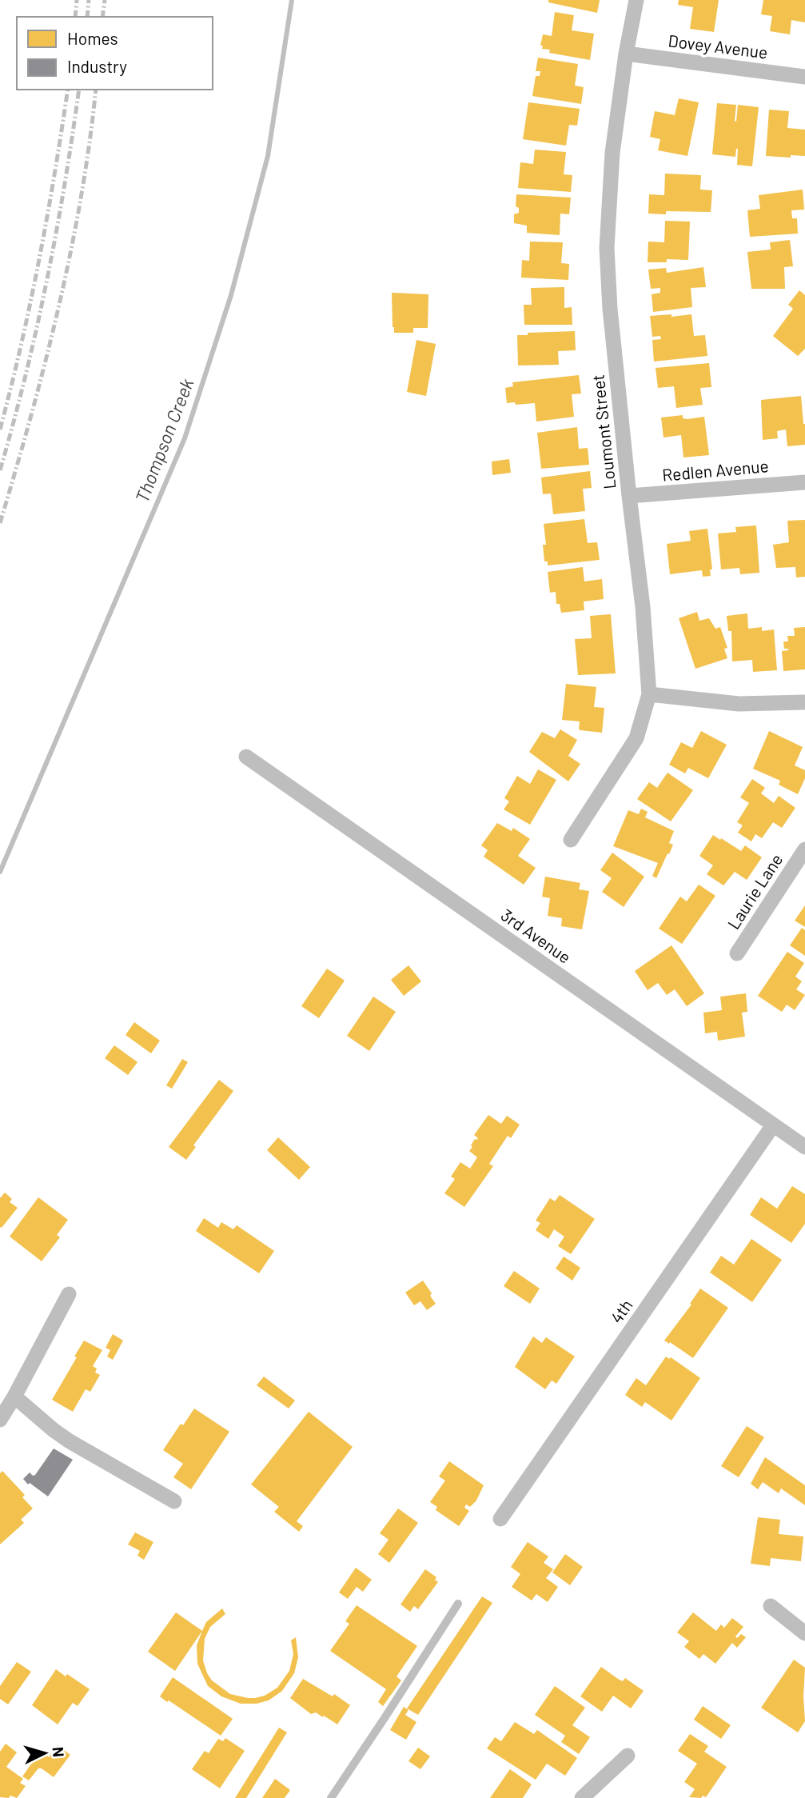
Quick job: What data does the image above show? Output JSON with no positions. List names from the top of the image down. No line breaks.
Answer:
{"streets":{"street":["Dovey Avenue","Loumont Street","Redlen Avenue","Laurie Lane","3rd Avenue","4th"]},"crossings":[["Dovey Avenue","Loumont Street"],["Loumont Street","Redlen Avenue"],["3rd Avenue","4th"]],"water":["Thompson Creek"],"legend":["Homes","Industry"],"north":"right"}
